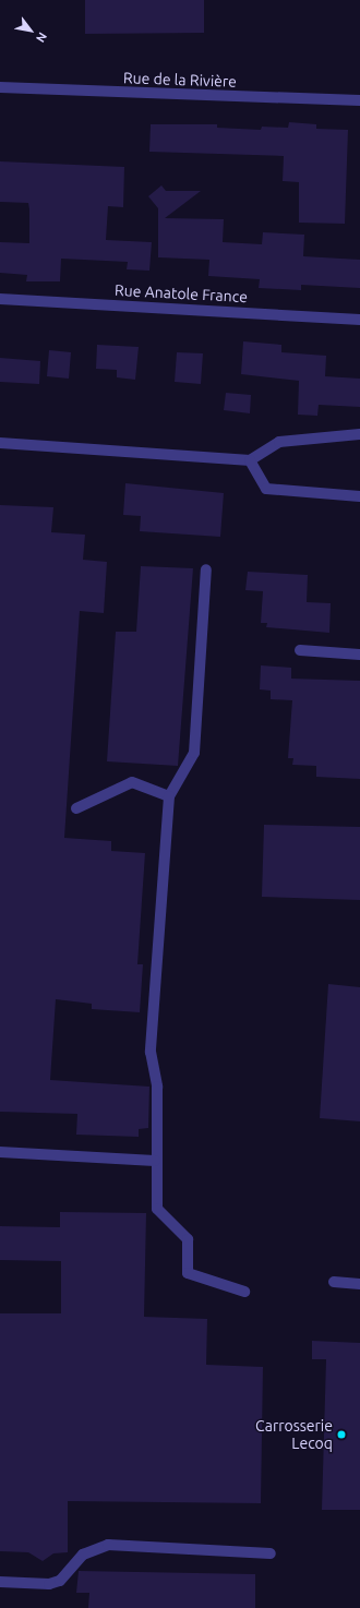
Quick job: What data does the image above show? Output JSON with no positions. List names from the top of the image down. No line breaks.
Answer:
{"streets":{"street":["Rue de la Rivière","Rue Anatole France"]},"places":["Carrosserie Lecoq"],"north":"bottom right"}
